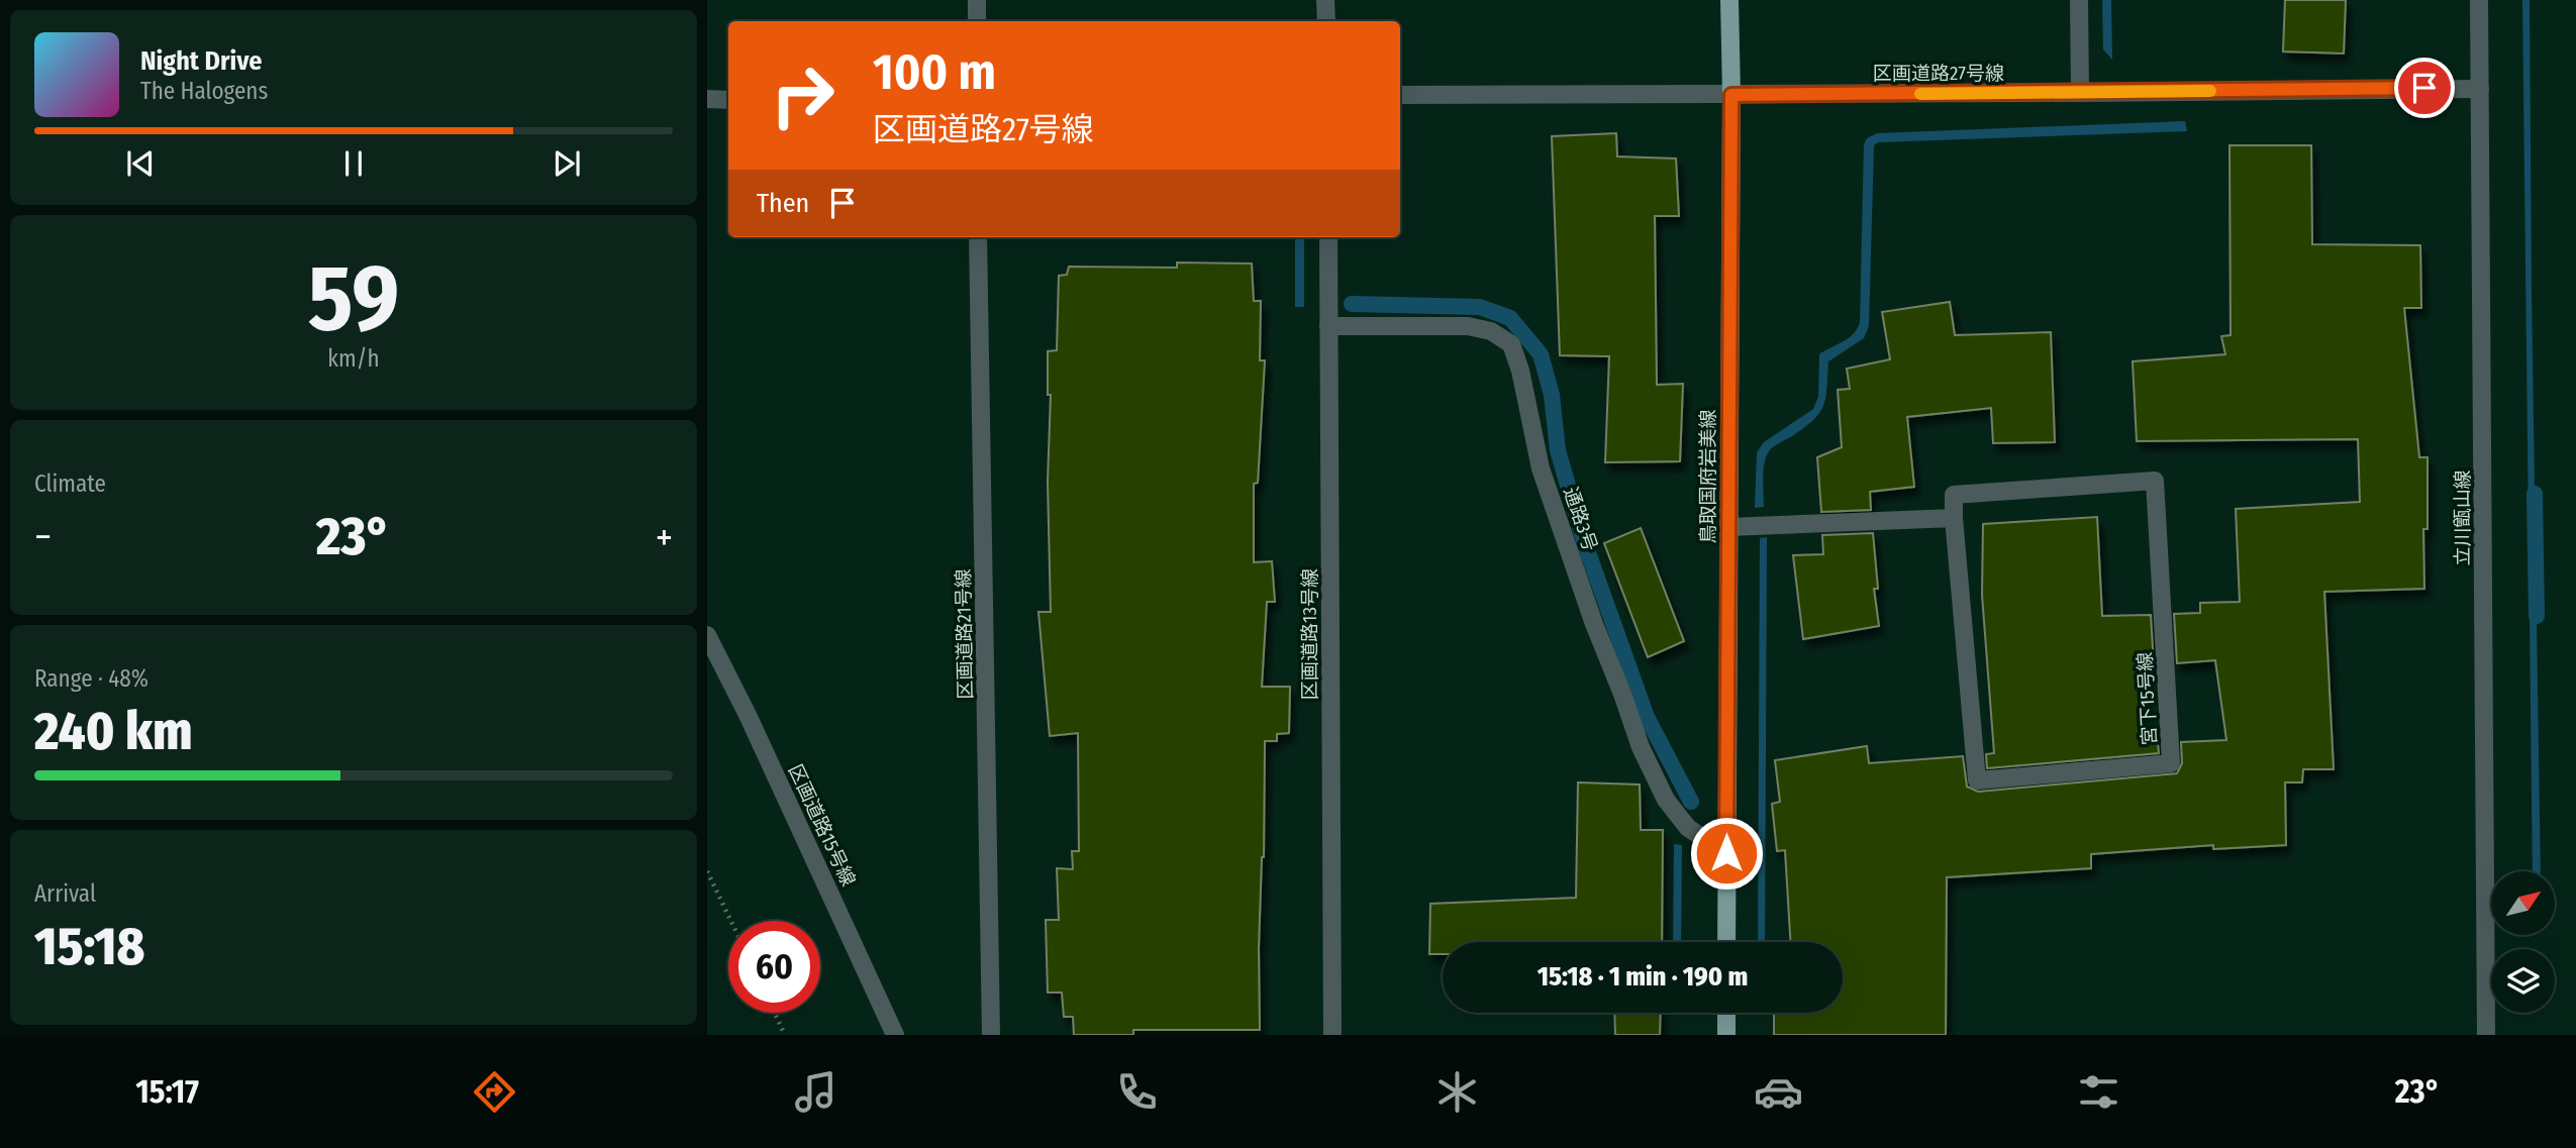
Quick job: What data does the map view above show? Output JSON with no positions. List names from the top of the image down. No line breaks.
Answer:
{"streets":{"main road":["鳥取国府岩美線"],"street":["区画道路27号線","立川甑山線","通路3号","区画道路21号線","区画道路13号線","宮下15号線","区画道路15号線"]},"crossings":[["区画道路27号線","鳥取国府岩美線"],["区画道路27号線","立川甑山線"],["鳥取国府岩美線","通路3号"],["通路3号","区画道路13号線"]],"north":"top right","page":{"turn":["100 m","区画道路27号線"],"song":["Night Drive","The Halogens"],"then":"Then","tile":[["59","km/h"],"Climate",["Range · 48%","240 km"],["Arrival","15:18"]],"heat":["−","23°","+"],"limit":"60","trip":"15:18 · 1 min · 190 m","tabs":["15:17","23°"]}}
